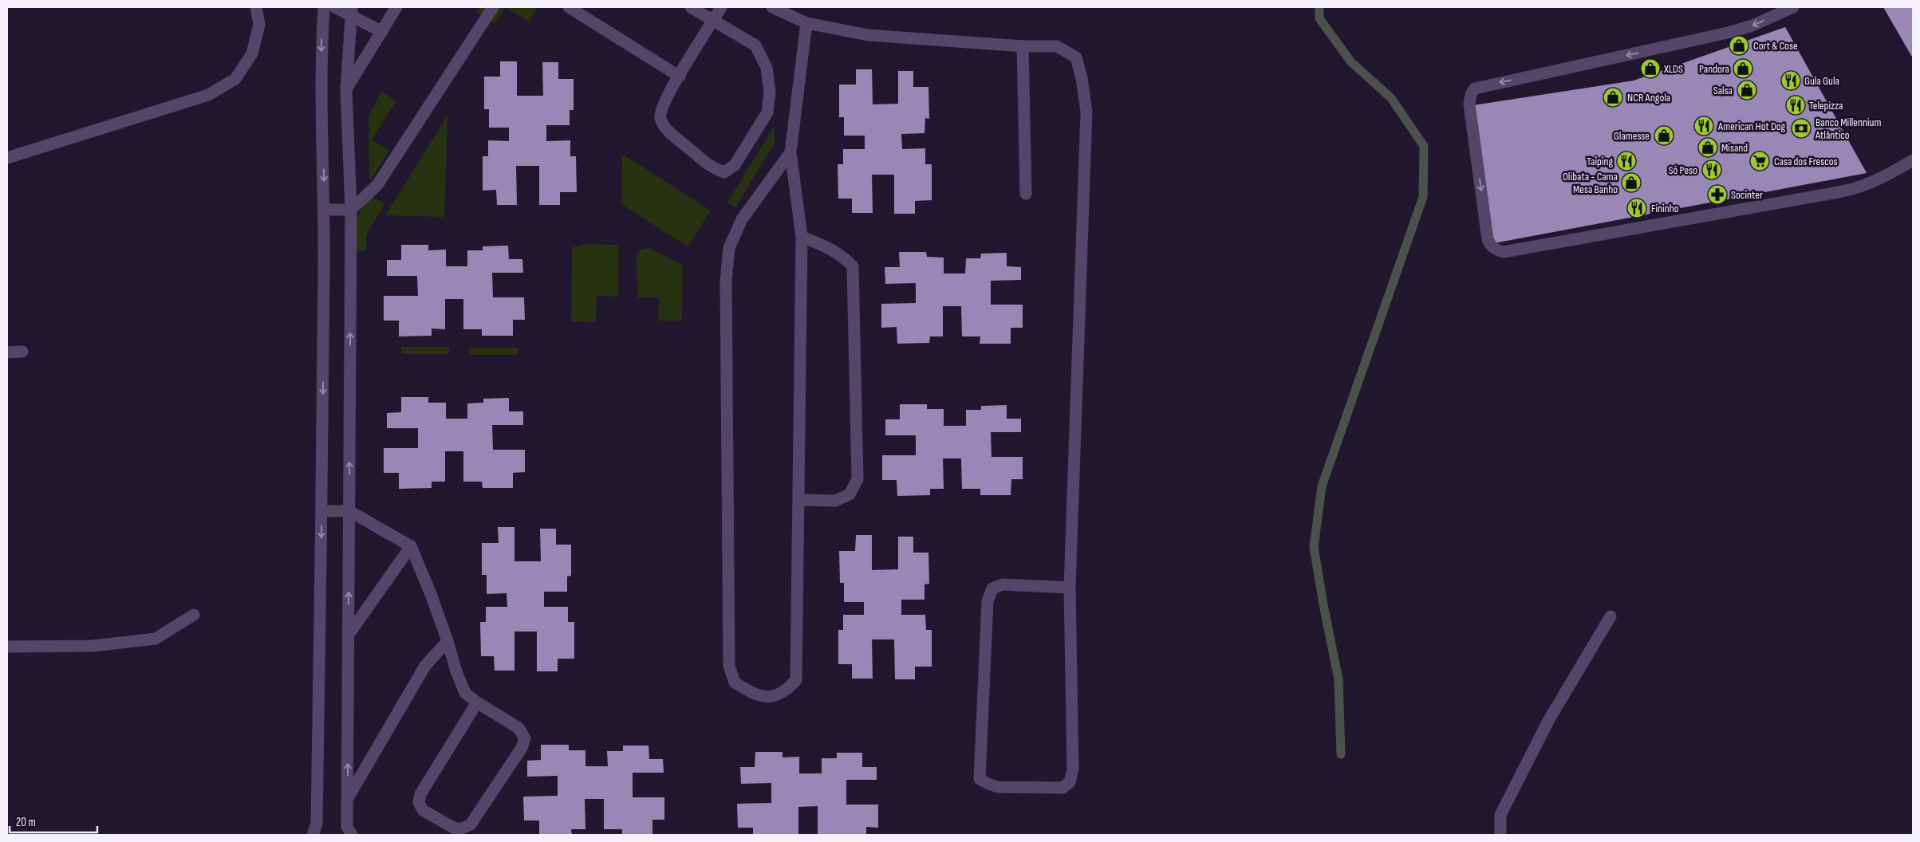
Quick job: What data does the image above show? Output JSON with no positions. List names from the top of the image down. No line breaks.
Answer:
{"places":{"shop":["Cort & Cose","XLDS","Pandora","Salsa","NCR Angola","Glamesse","Misand","Olibata - Cama Mesa Banho"],"restaurant":["Gula Gula","Telepizza","American Hot Dog","Taiping","Só Peso","Fininho"],"bank":["Banco Millennium Atlântico"],"supermarket":["Casa dos Frescos"],"pharmacy":["Socinter"]},"scale_bar":"20 m"}
